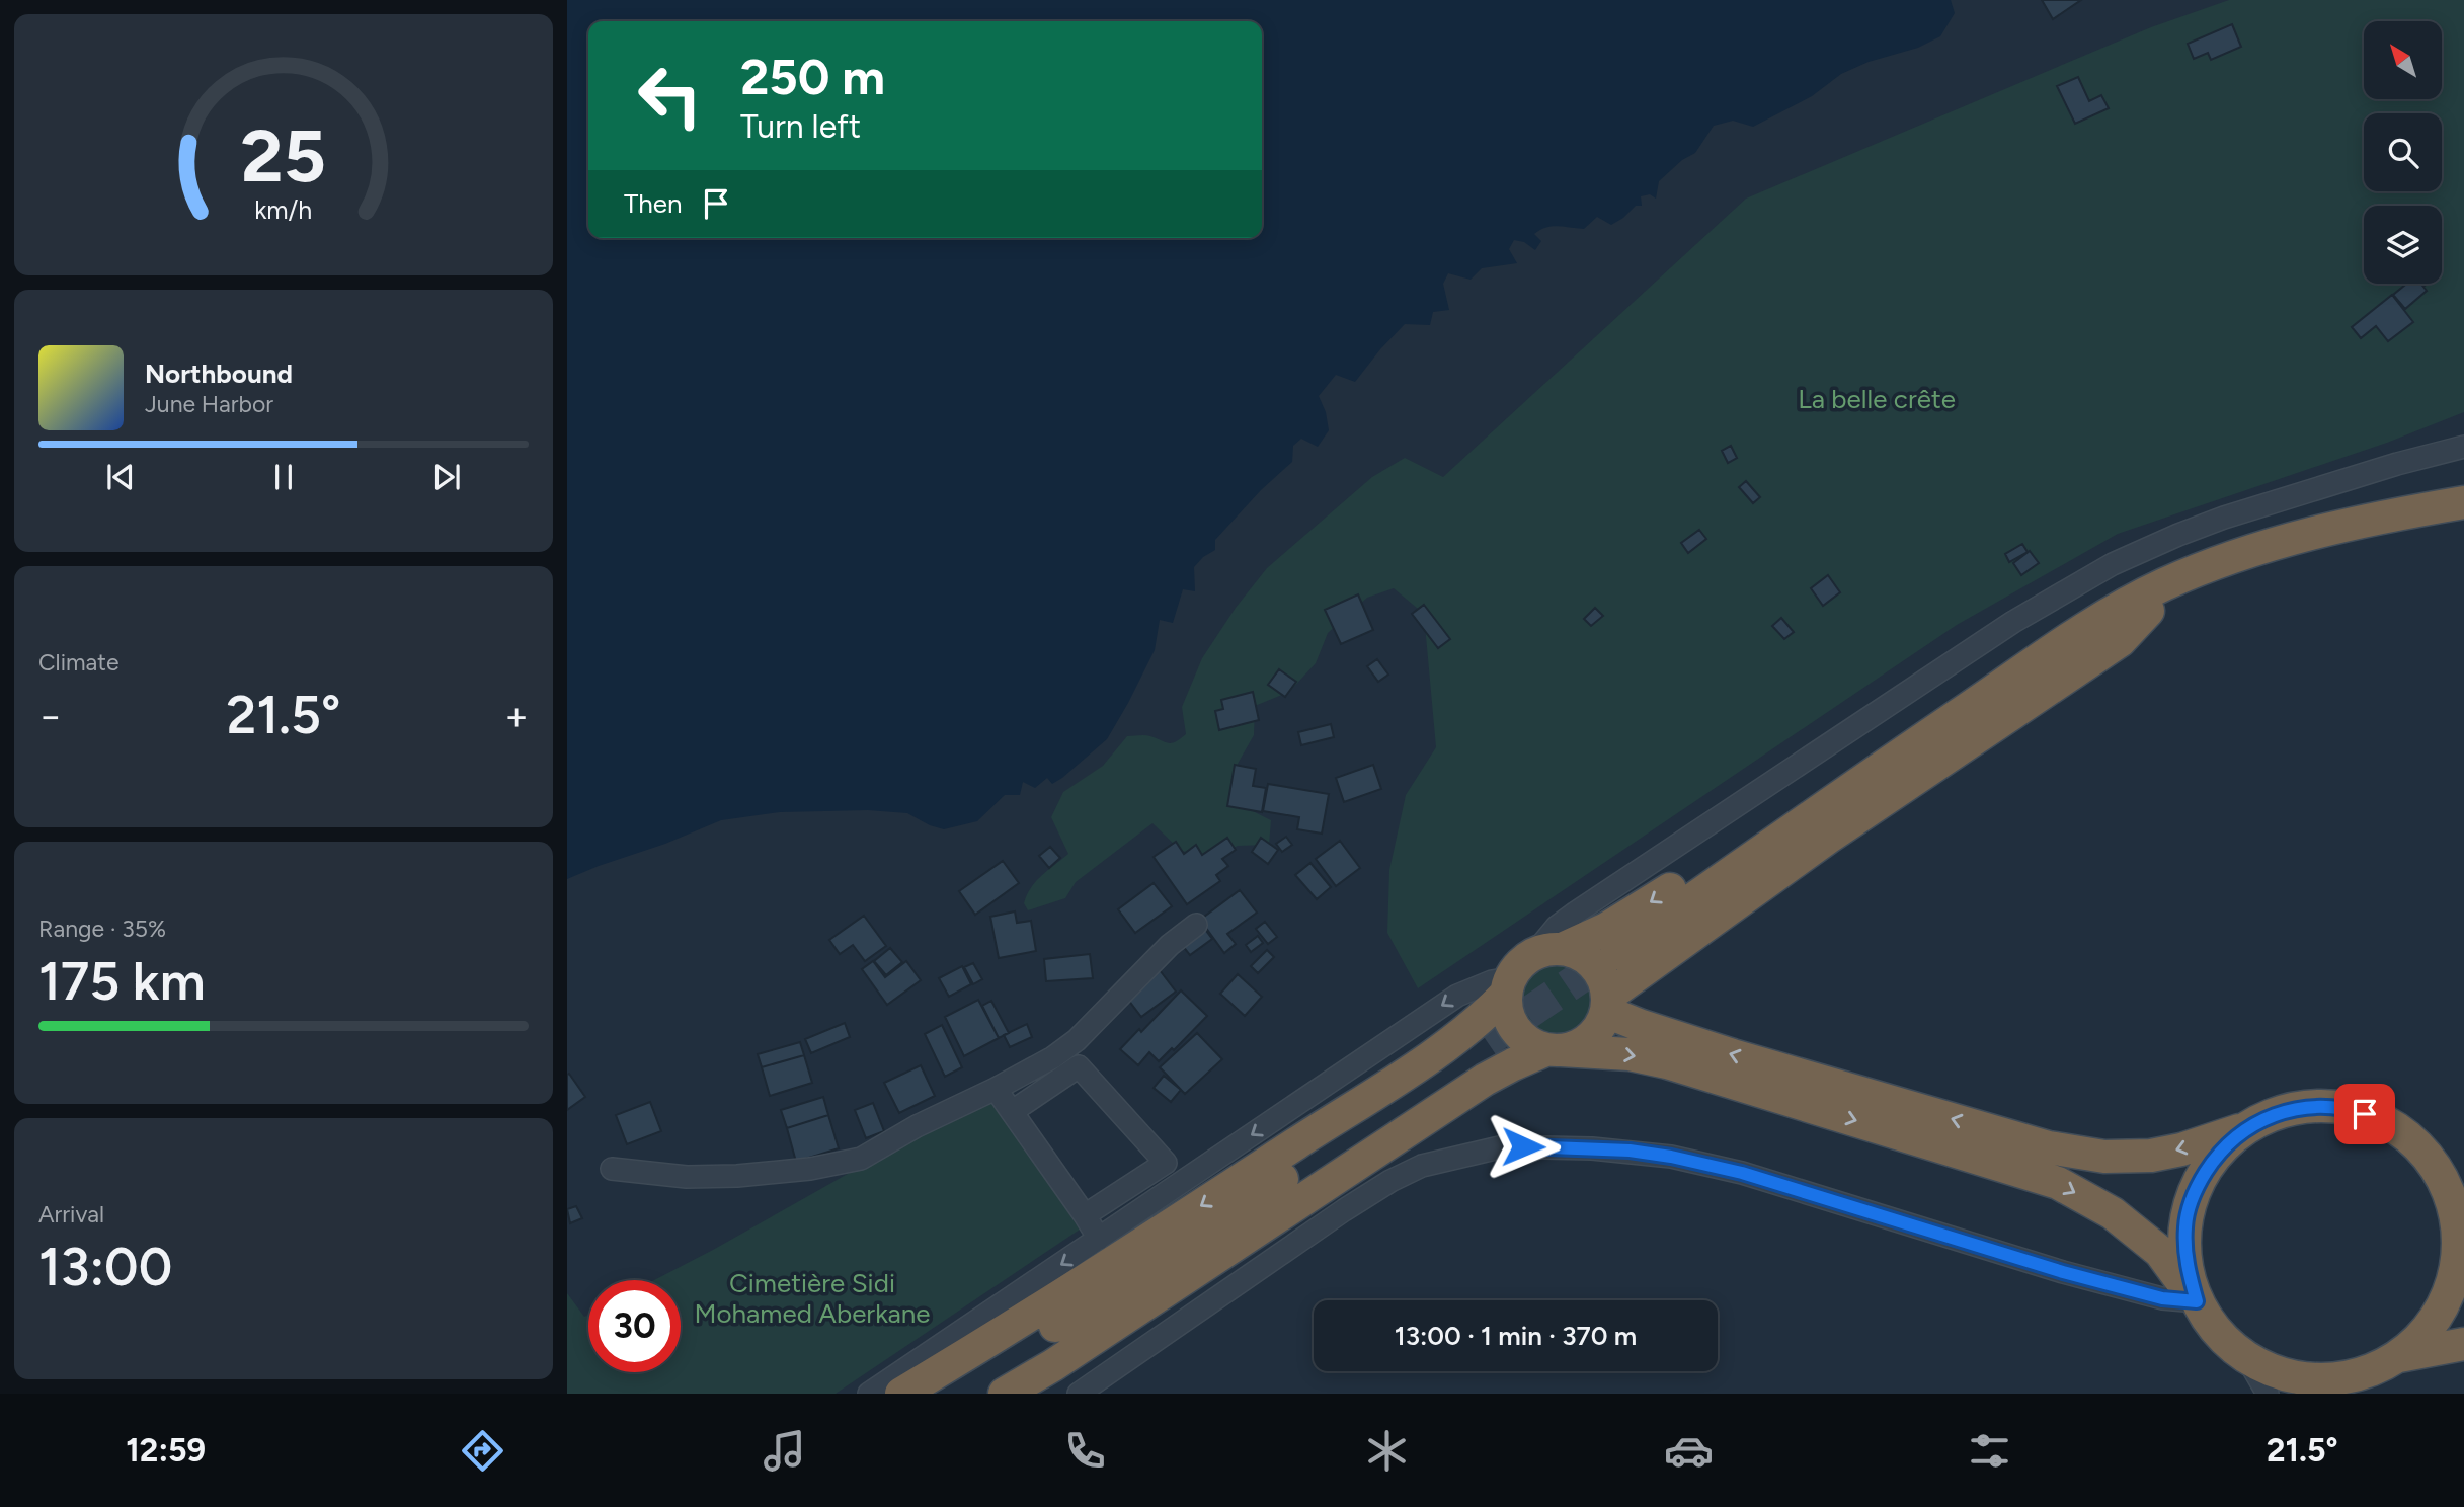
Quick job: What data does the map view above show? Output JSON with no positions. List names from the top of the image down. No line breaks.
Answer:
{"parks":["La belle crête","Cimetière Sidi Mohamed Aberkane"],"north":"top left","page":{"turn":["250 m","Turn left"],"then":"Then","song":["Northbound","June Harbor"],"tile":["Climate",["Range · 35%","175 km"],["Arrival","13:00"]],"heat":["−","21.5°","+"],"limit":"30","trip":"13:00 · 1 min · 370 m","tabs":["12:59","21.5°"],"gauge":["25","km/h"]}}
